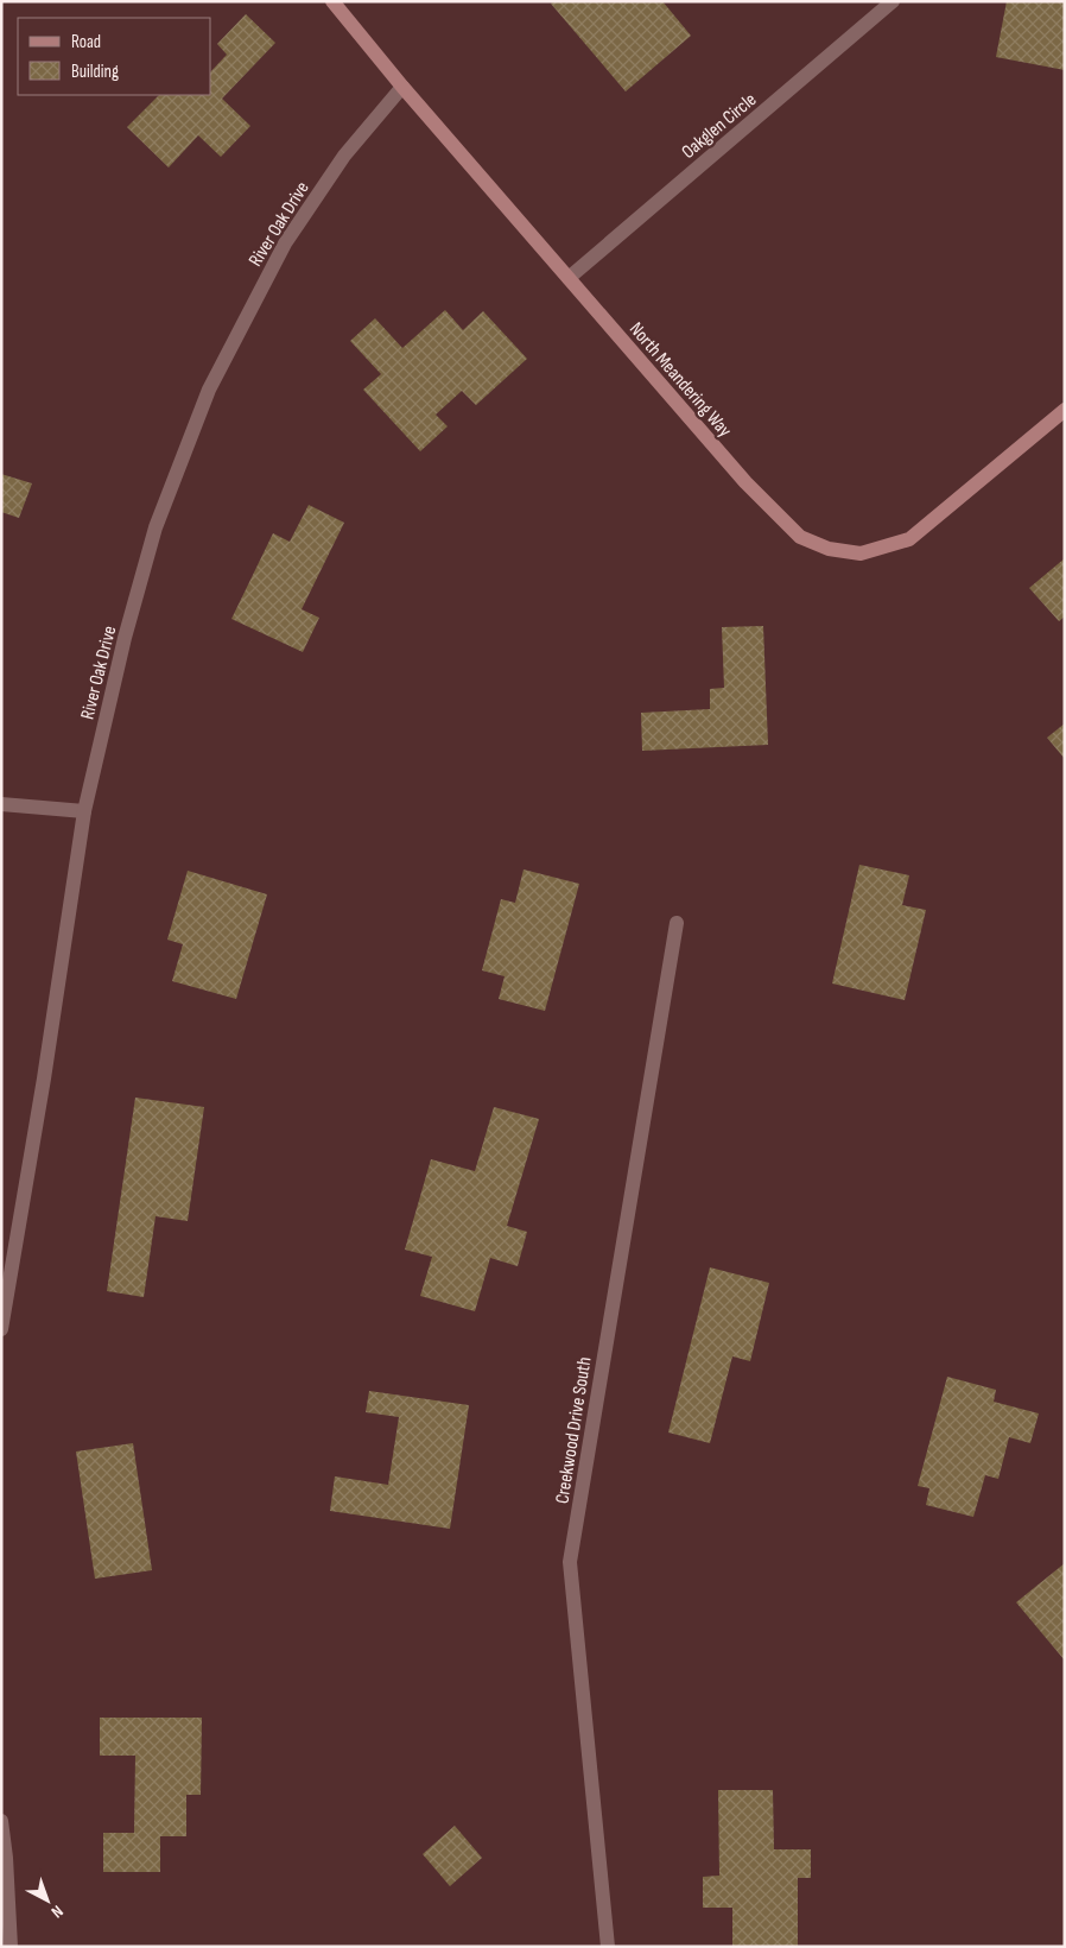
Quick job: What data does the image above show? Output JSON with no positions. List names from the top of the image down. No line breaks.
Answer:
{"streets":{"street":["Oakglen Circle","River Oak Drive","North Meandering Way","Creekwood Drive South"]},"crossings":[["Oakglen Circle","North Meandering Way"],["River Oak Drive","North Meandering Way"]],"legend":["Road","Building"],"north":"bottom right"}
